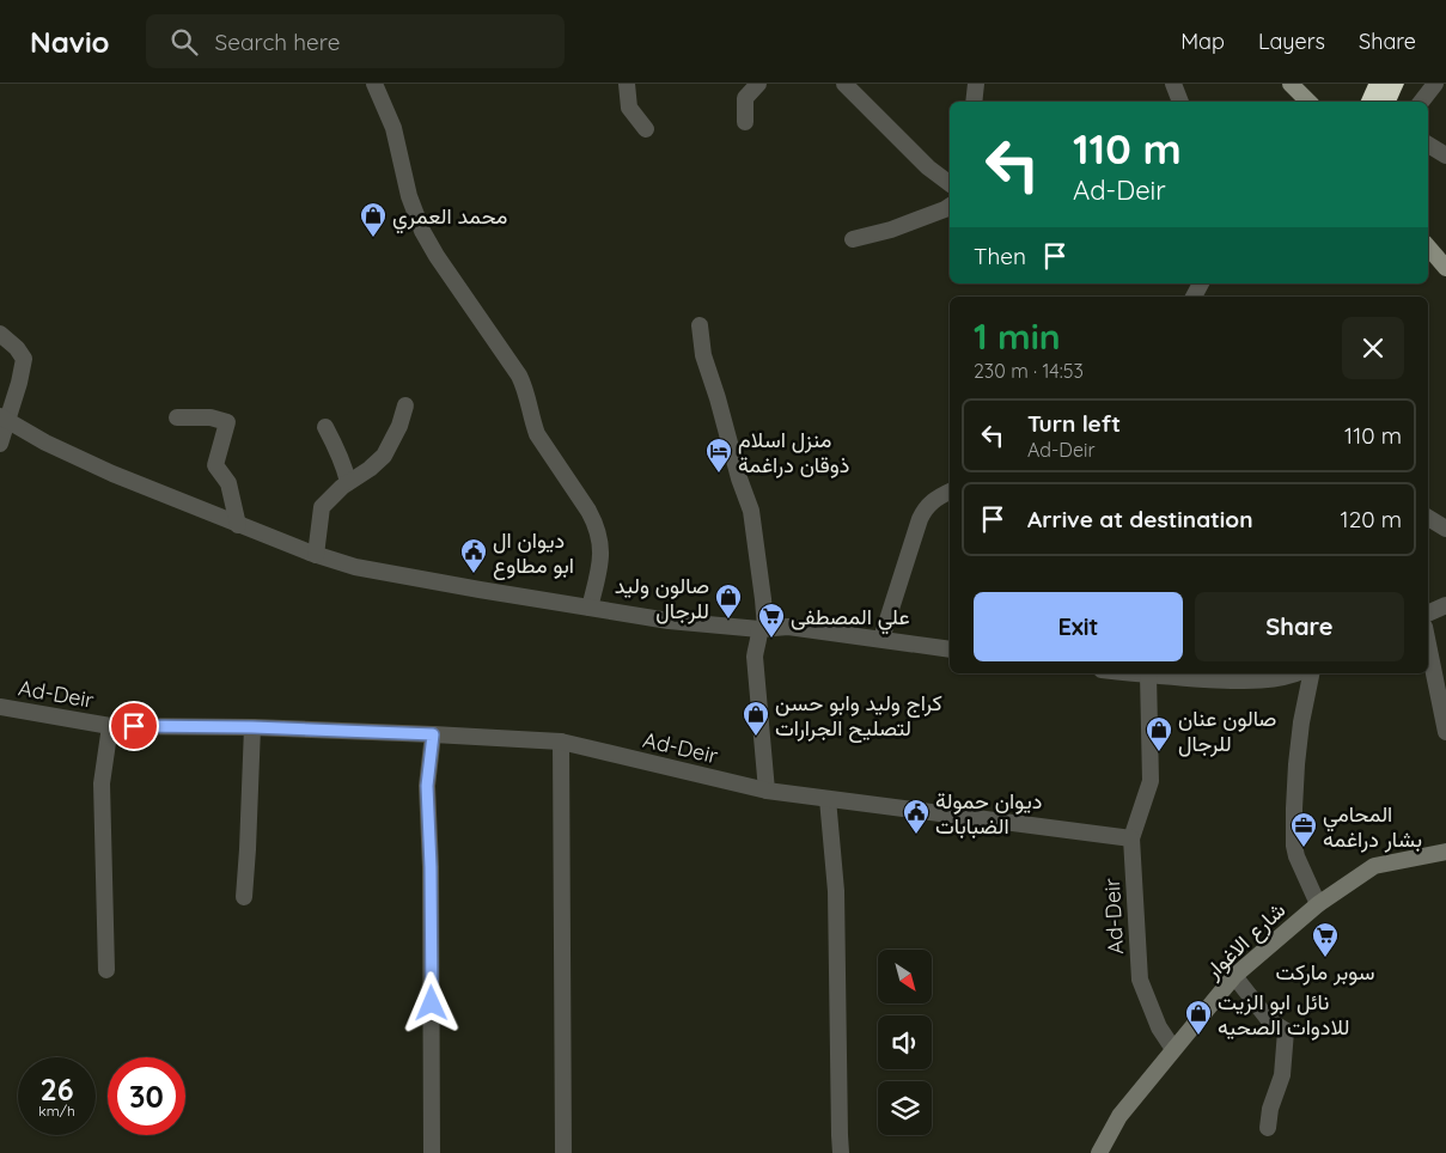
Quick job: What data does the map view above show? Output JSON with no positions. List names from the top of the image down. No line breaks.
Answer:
{"streets":{"main road":["شارع الاغوار"],"street":["Ad-Deir"]},"crossings":[["Ad-Deir","شارع الاغوار"]],"places":{"shop":["محمد العمري","صالون وليد للرجال","كراج وليد وابو حسن لتصليح الجرارات","صالون عنان للرجال","نائل ابو الزيت للادوات الصحيه"],"hotel":["منزل اسلام ذوقان دراغمة"],"public building":["ديوان ال ابو مطاوع","ديوان حمولة الضبابات"],"supermarket":["علي المصطفى","سوبر ماركت"],"office":["المحامي بشار دراغمه"]},"north":"bottom right","page":{"header":"Navio","search":"Search here","nav":["Map","Layers","Share"],"turn":["110 m","Ad-Deir"],"then":"Then","heading":["1 min","230 m · 14:53"],"list":[{"name":"Turn left","note":"Ad-Deir","value":"110 m"},{"name":"Arrive at destination","value":"120 m"}],"buttons":["Exit","Share"],"speed":"26 km/h","limit":"30"}}
